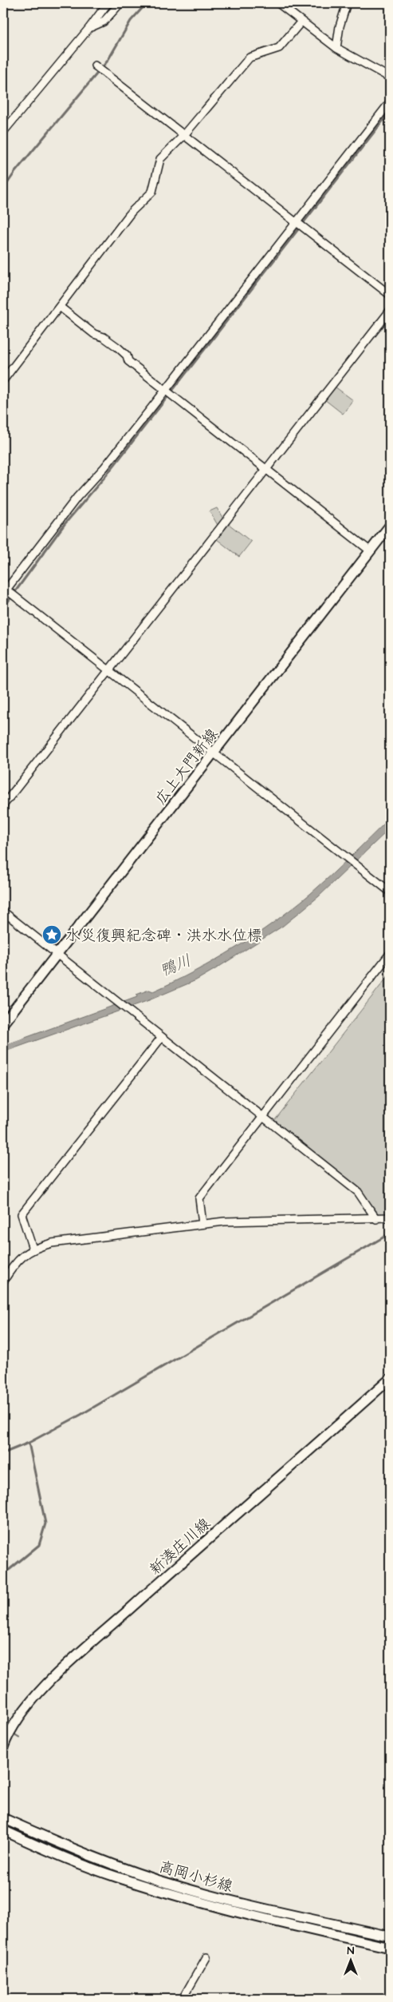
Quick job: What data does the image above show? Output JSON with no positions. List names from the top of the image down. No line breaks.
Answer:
{"streets":{"main road":["広上大門新線","新湊庄川線","高岡小杉線"]},"water":["鴨川"],"places":{"place":["水災復興紀念碑・洪水水位標"]},"north":"top"}
